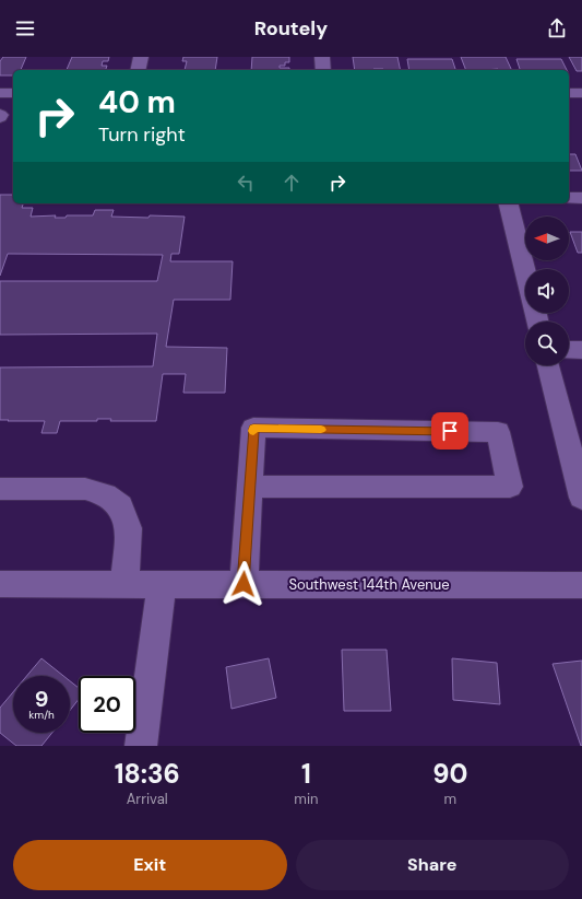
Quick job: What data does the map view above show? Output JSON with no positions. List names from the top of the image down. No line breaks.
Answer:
{"streets":{"street":["Southwest 144th Avenue"]},"north":"left","page":{"header":"Routely","turn":["40 m","Turn right"],"speed":"9 km/h","limit":"20","eta":["18:36","Arrival","1","min","90","m"],"buttons":["Exit","Share"]}}
